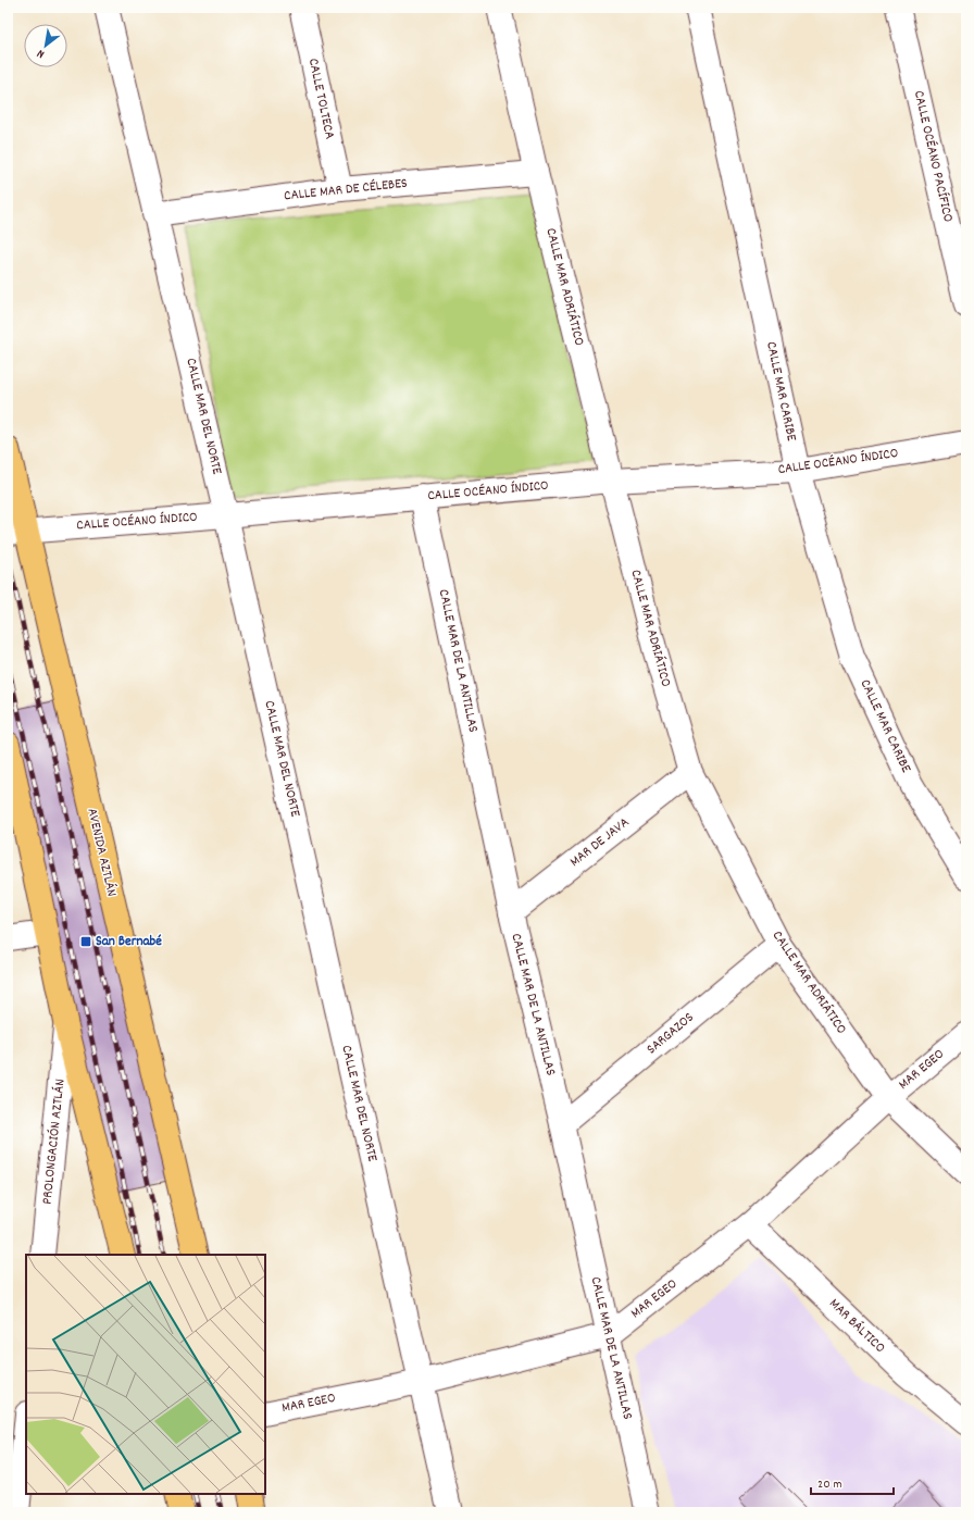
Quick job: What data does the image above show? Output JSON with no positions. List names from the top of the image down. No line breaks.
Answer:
{"streets":{"main road":["AVENIDA AZTLÁN"],"street":["CALLE TOLTECA","CALLE OCÉANO PACÍFICO","CALLE MAR DE CÉLEBES","CALLE MAR ADRIÁTICO","CALLE MAR CARIBE","CALLE MAR DEL NORTE","CALLE OCÉANO ÍNDICO","CALLE MAR DE LA ANTILLAS","MAR DE JAVA","SARGAZOS","MAR EGEO","PROLONGACIÓN AZTLÁN","MAR BÁLTICO"]},"crossings":[["CALLE TOLTECA","CALLE MAR DE CÉLEBES"],["CALLE MAR DE CÉLEBES","CALLE MAR ADRIÁTICO"],["CALLE MAR DE CÉLEBES","CALLE MAR DEL NORTE"],["CALLE MAR ADRIÁTICO","CALLE OCÉANO ÍNDICO"],["CALLE MAR ADRIÁTICO","MAR DE JAVA"],["CALLE MAR ADRIÁTICO","SARGAZOS"],["CALLE MAR ADRIÁTICO","MAR EGEO"],["CALLE MAR CARIBE","CALLE OCÉANO ÍNDICO"],["CALLE MAR DEL NORTE","CALLE OCÉANO ÍNDICO"],["CALLE MAR DEL NORTE","MAR EGEO"],["CALLE OCÉANO ÍNDICO","CALLE MAR DE LA ANTILLAS"],["CALLE OCÉANO ÍNDICO","AVENIDA AZTLÁN"],["CALLE MAR DE LA ANTILLAS","MAR DE JAVA"],["CALLE MAR DE LA ANTILLAS","SARGAZOS"],["CALLE MAR DE LA ANTILLAS","MAR EGEO"],["MAR EGEO","MAR BÁLTICO"]],"places":{"transit":["San Bernabé"]},"scale_bar":"20 m","north":"bottom left"}
